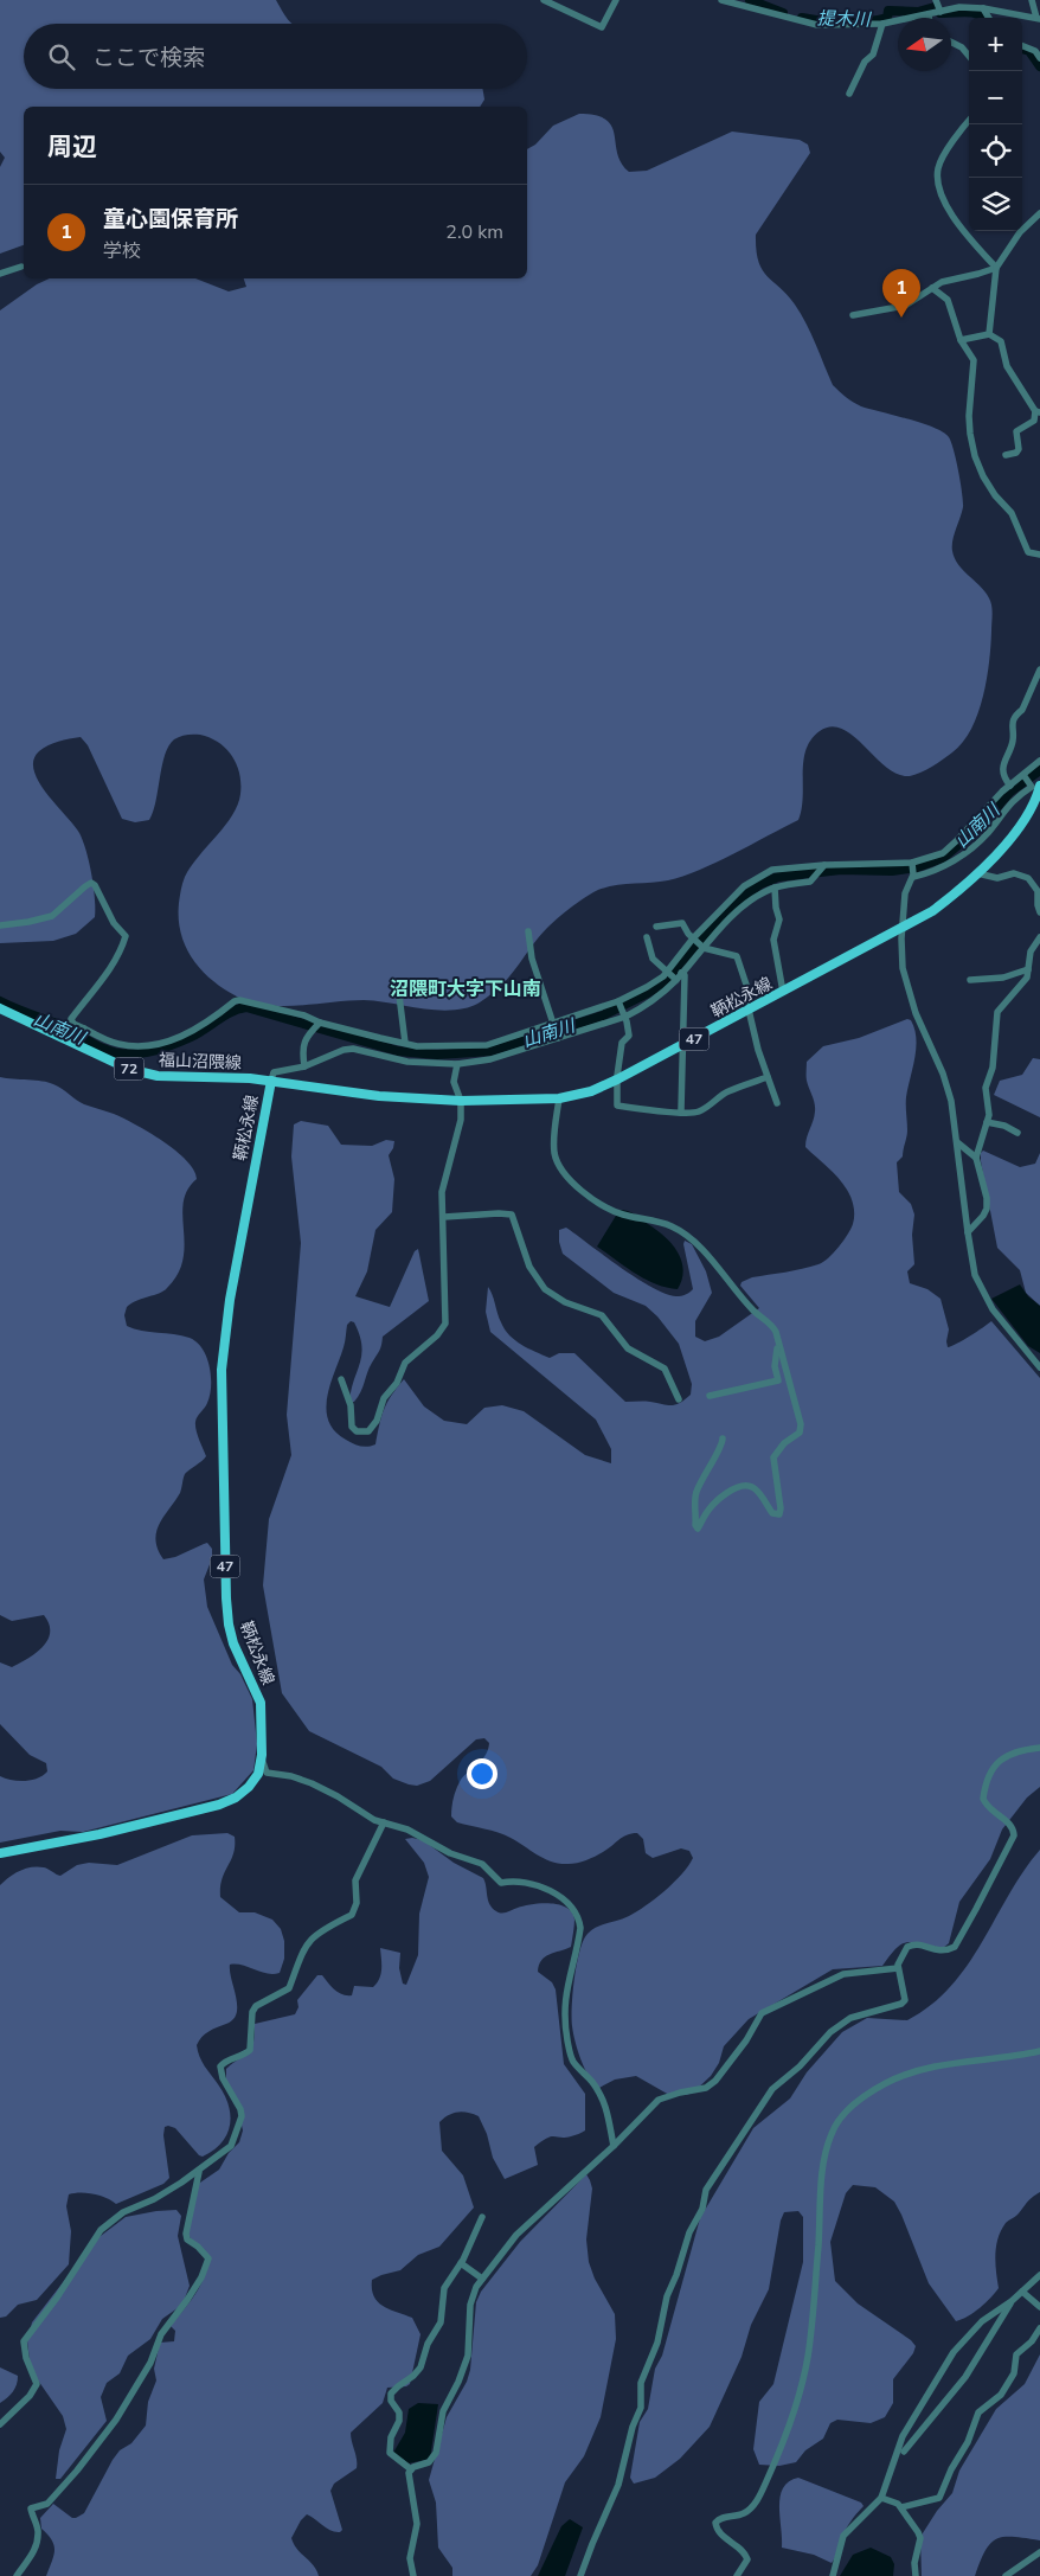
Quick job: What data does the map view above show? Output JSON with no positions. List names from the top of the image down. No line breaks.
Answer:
{"streets":{"main road":["鞆松永線","47","福山沼隈線","72"]},"crossings":[["鞆松永線","福山沼隈線"]],"districts":["沼隈町大字下山南"],"water":["提木川","山南川"],"north":"left","page":{"map_buttons":["+","−"],"search":"ここで検索","heading":"周辺","list":[{"mark":"1","name":"童心園保育所","note":"学校","value":"2.0 km"}],"pins":"1"}}
